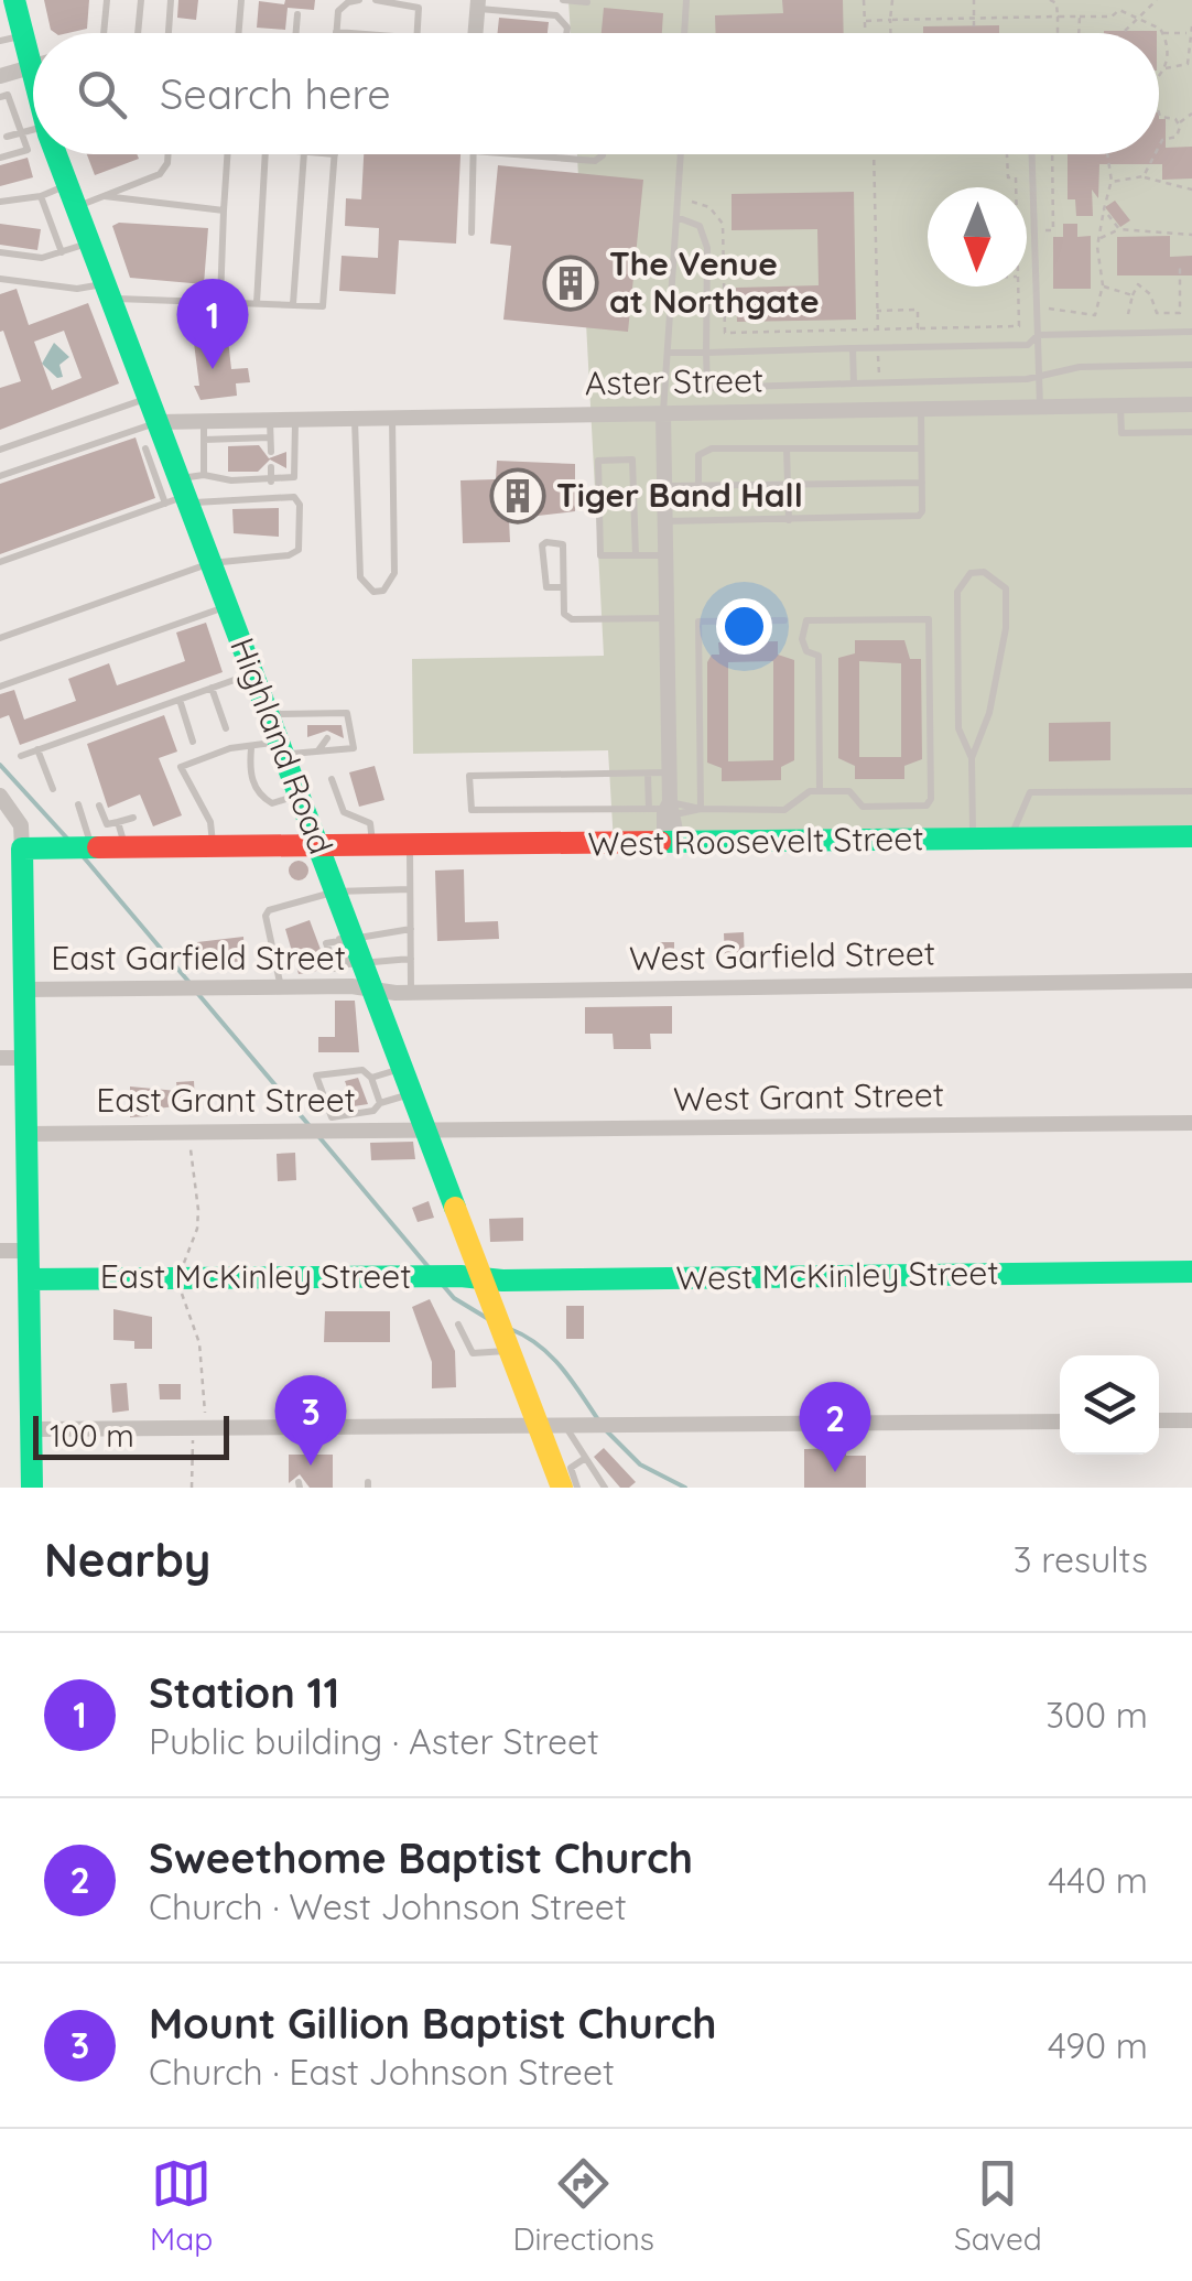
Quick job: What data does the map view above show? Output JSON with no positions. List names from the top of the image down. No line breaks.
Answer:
{"streets":{"street":["Aster Street","Highland Road","West Roosevelt Street","West Garfield Street","East Garfield Street","West Grant Street","East Grant Street","West McKinley Street","East McKinley Street"]},"crossings":[["Aster Street","Highland Road"],["Highland Road","West Roosevelt Street"],["Highland Road","West Garfield Street"],["Highland Road","East Garfield Street"],["Highland Road","West Grant Street"],["Highland Road","East Grant Street"],["Highland Road","West McKinley Street"],["Highland Road","East McKinley Street"],["West Garfield Street","East Garfield Street"],["West Grant Street","East Grant Street"],["West McKinley Street","East McKinley Street"]],"places":{"building":["The Venue at Northgate","Tiger Band Hall"]},"scale_bar":"100 m","north":"bottom","page":{"search":"Search here","pins":["1","3","2"],"scale":"100 m","heading":["Nearby","3 results"],"list":[{"mark":"1","name":"Station 11","note":"Public building · Aster Street","value":"300 m"},{"mark":"2","name":"Sweethome Baptist Church","note":"Church · West Johnson Street","value":"440 m"},{"mark":"3","name":"Mount Gillion Baptist Church","note":"Church · East Johnson Street","value":"490 m"}],"nav":["Map","Directions","Saved"]}}
